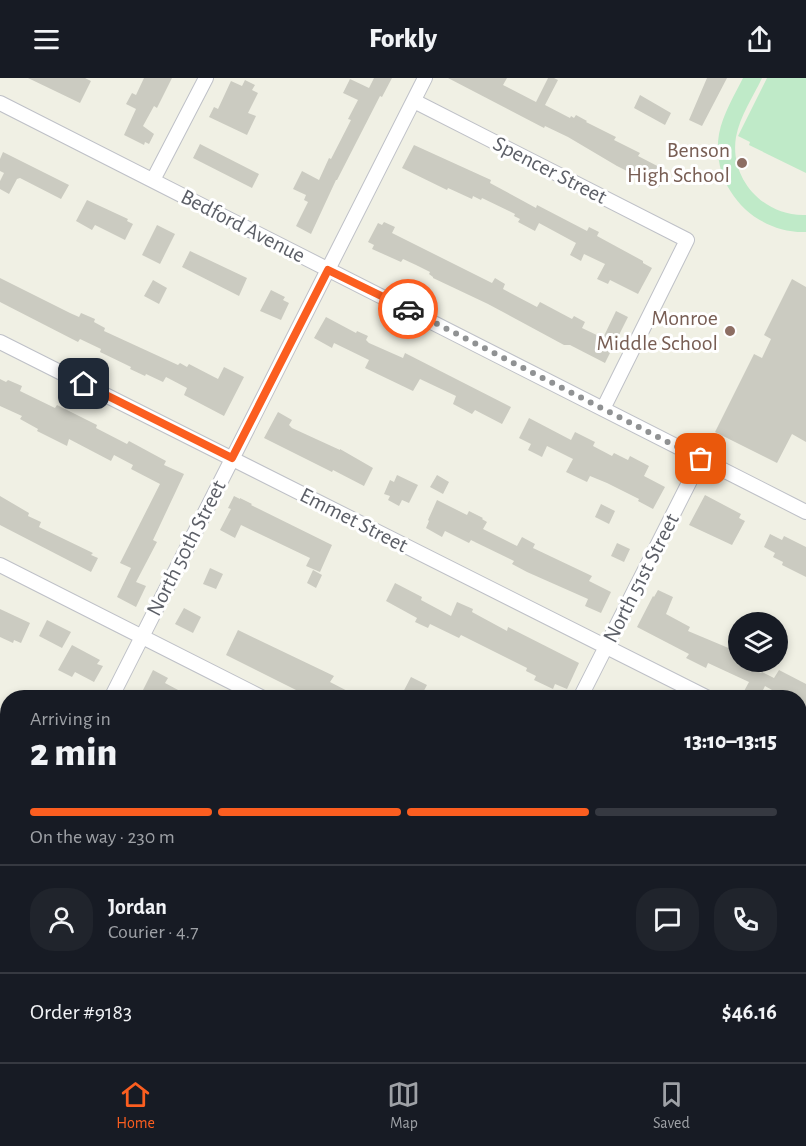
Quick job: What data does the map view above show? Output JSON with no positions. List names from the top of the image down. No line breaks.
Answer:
{"streets":{"street":["Spencer Street","Bedford Avenue","Emmet Street","North 50th Street","North 51st Street"]},"crossings":[["Spencer Street","Bedford Avenue"],["Spencer Street","North 50th Street"],["Bedford Avenue","North 50th Street"],["Bedford Avenue","North 51st Street"],["Emmet Street","North 50th Street"],["Emmet Street","North 51st Street"]],"places":["Benson High School","Monroe Middle School"],"page":{"header":"Forkly","heading":["2 min","Arriving in","13:10–13:15"],"panel":["Jordan","Courier · 4.7","Order #9183","$46.16"],"bar":"On the way · 230 m","tabs":["Home","Map","Saved"]}}
